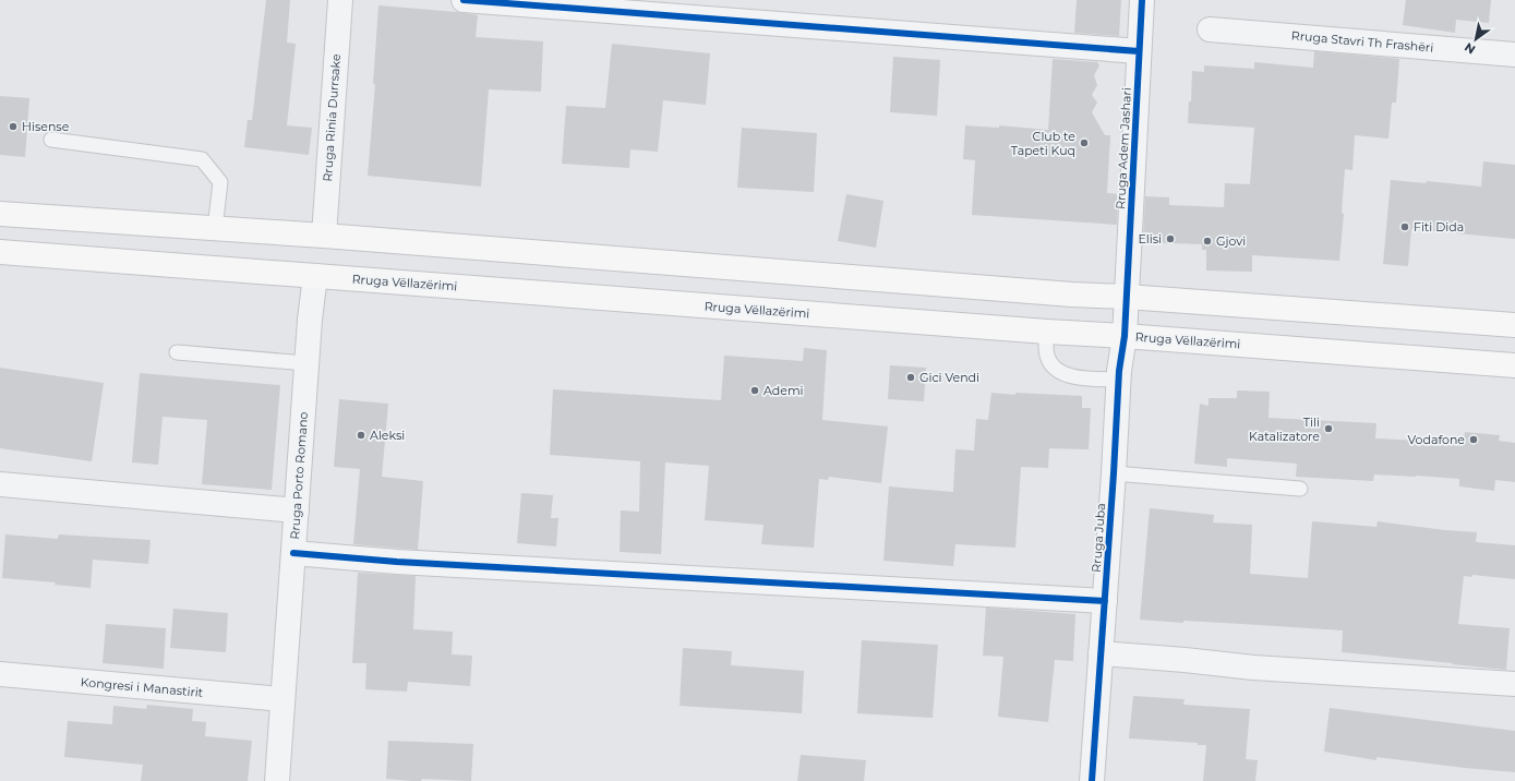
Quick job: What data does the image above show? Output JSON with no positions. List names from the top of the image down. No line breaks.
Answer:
{"streets":{"main road":["Rruga Vëllazërimi"],"street":["Rruga Stavri Th Frashëri","Rruga Rinia Durrsake","Rruga Adem Jashari","Rruga Porto Romano","Rruga Juba","Kongresi i Manastirit"]},"crossings":[["Rruga Adem Jashari","Rruga Juba"],["Rruga Vëllazërimi","Rruga Porto Romano"],["Rruga Vëllazërimi","Rruga Juba"],["Rruga Porto Romano","Kongresi i Manastirit"]],"places":["Hisense","Club te Tapeti Kuq","Fiti Dida","Elisi","Gjovi","Gici Vendi","Ademi","Tili Katalizatore","Aleksi","Vodafone"],"north":"bottom left"}
